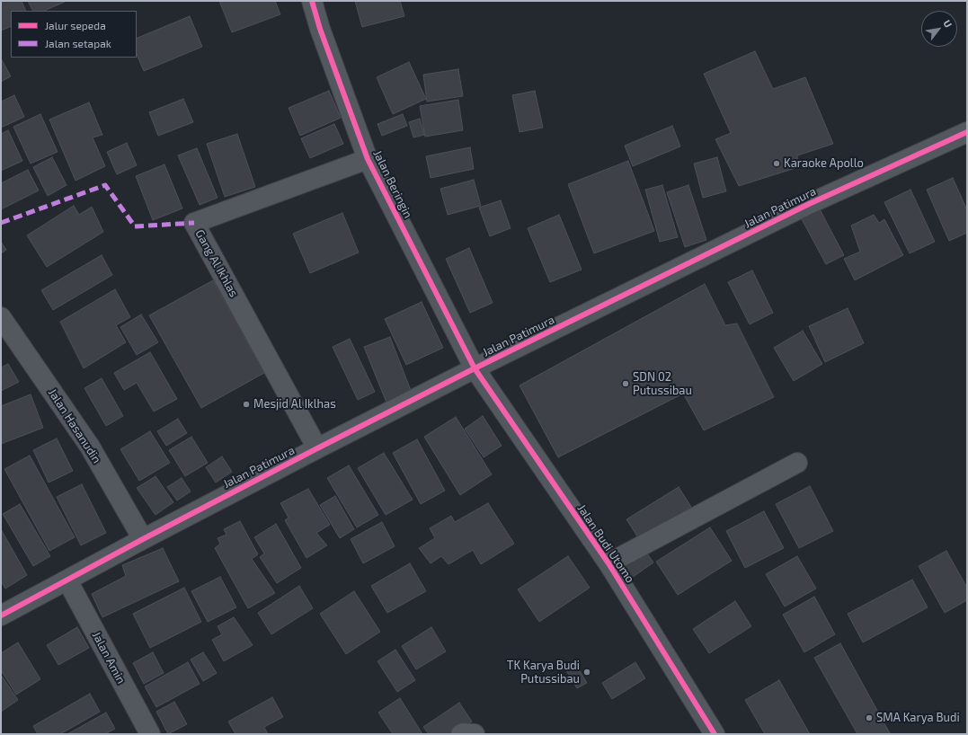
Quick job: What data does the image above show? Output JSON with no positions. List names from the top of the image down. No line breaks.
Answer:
{"streets":{"street":["Jalan Beringin","Jalan Patimura","Gang Al Ikhlas","Jalan Hasanudin","Jalan Budi Utomo","Jalan Amin"]},"crossings":[["Jalan Beringin","Jalan Patimura"],["Jalan Beringin","Gang Al Ikhlas"],["Jalan Beringin","Jalan Budi Utomo"],["Jalan Patimura","Gang Al Ikhlas"],["Jalan Patimura","Jalan Hasanudin"],["Jalan Patimura","Jalan Budi Utomo"],["Jalan Patimura","Jalan Amin"]],"places":["Karaoke Apollo","SDN 02 Putussibau","Mesjid Al Iklhas","TK Karya Budi Putussibau","SMA Karya Budi"],"legend":["Jalur sepeda","Jalan setapak"],"north":"top right"}
